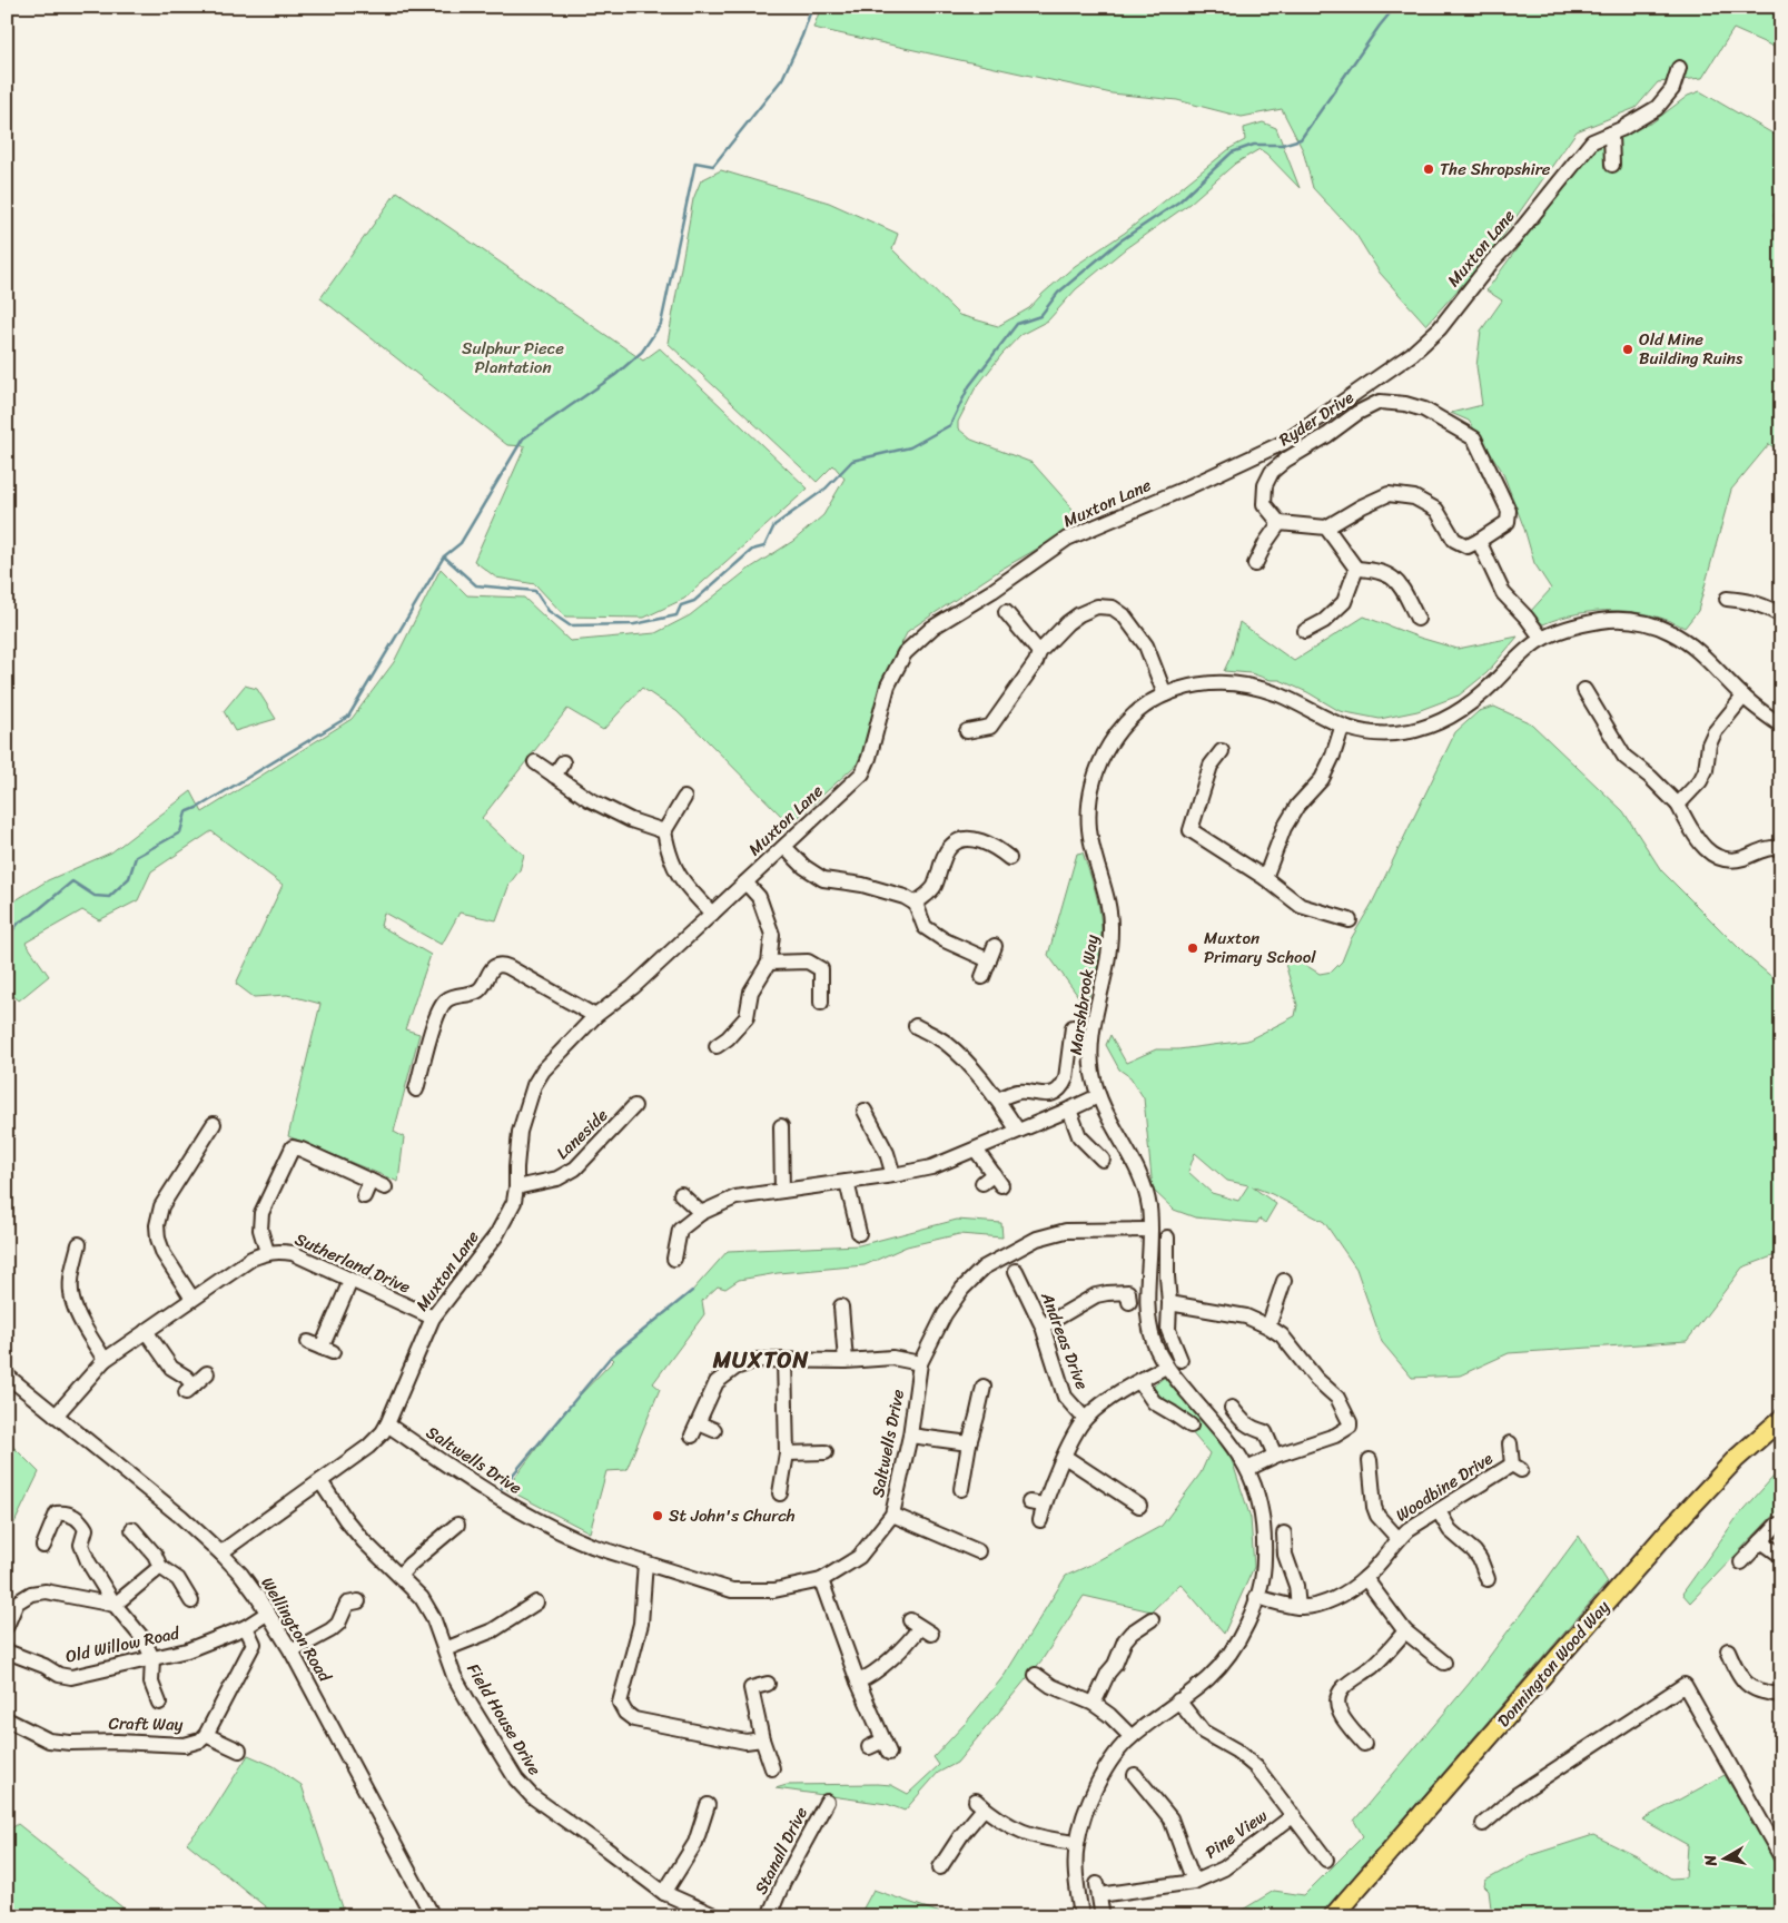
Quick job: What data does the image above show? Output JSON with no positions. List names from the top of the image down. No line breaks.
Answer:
{"streets":{"main road":["Donnington Wood Way"],"street":["Muxton Lane","Ryder Drive","Marshbrook Way","Laneside","Sutherland Drive","Andreas Drive","Saltwells Drive","Woodbine Drive","Wellington Road","Old Willow Road","Field House Drive","Craft Way","Pine View","Stanall Drive"]},"crossings":[["Muxton Lane","Laneside"],["Muxton Lane","Sutherland Drive"],["Muxton Lane","Saltwells Drive"],["Muxton Lane","Wellington Road"],["Muxton Lane","Field House Drive"],["Marshbrook Way","Saltwells Drive"],["Marshbrook Way","Woodbine Drive"],["Old Willow Road","Craft Way"]],"districts":["MUXTON"],"parks":["Sulphur Piece Plantation"],"places":["The Shropshire","Old Mine Building Ruins","Muxton Primary School","St John's Church"],"north":"left"}
